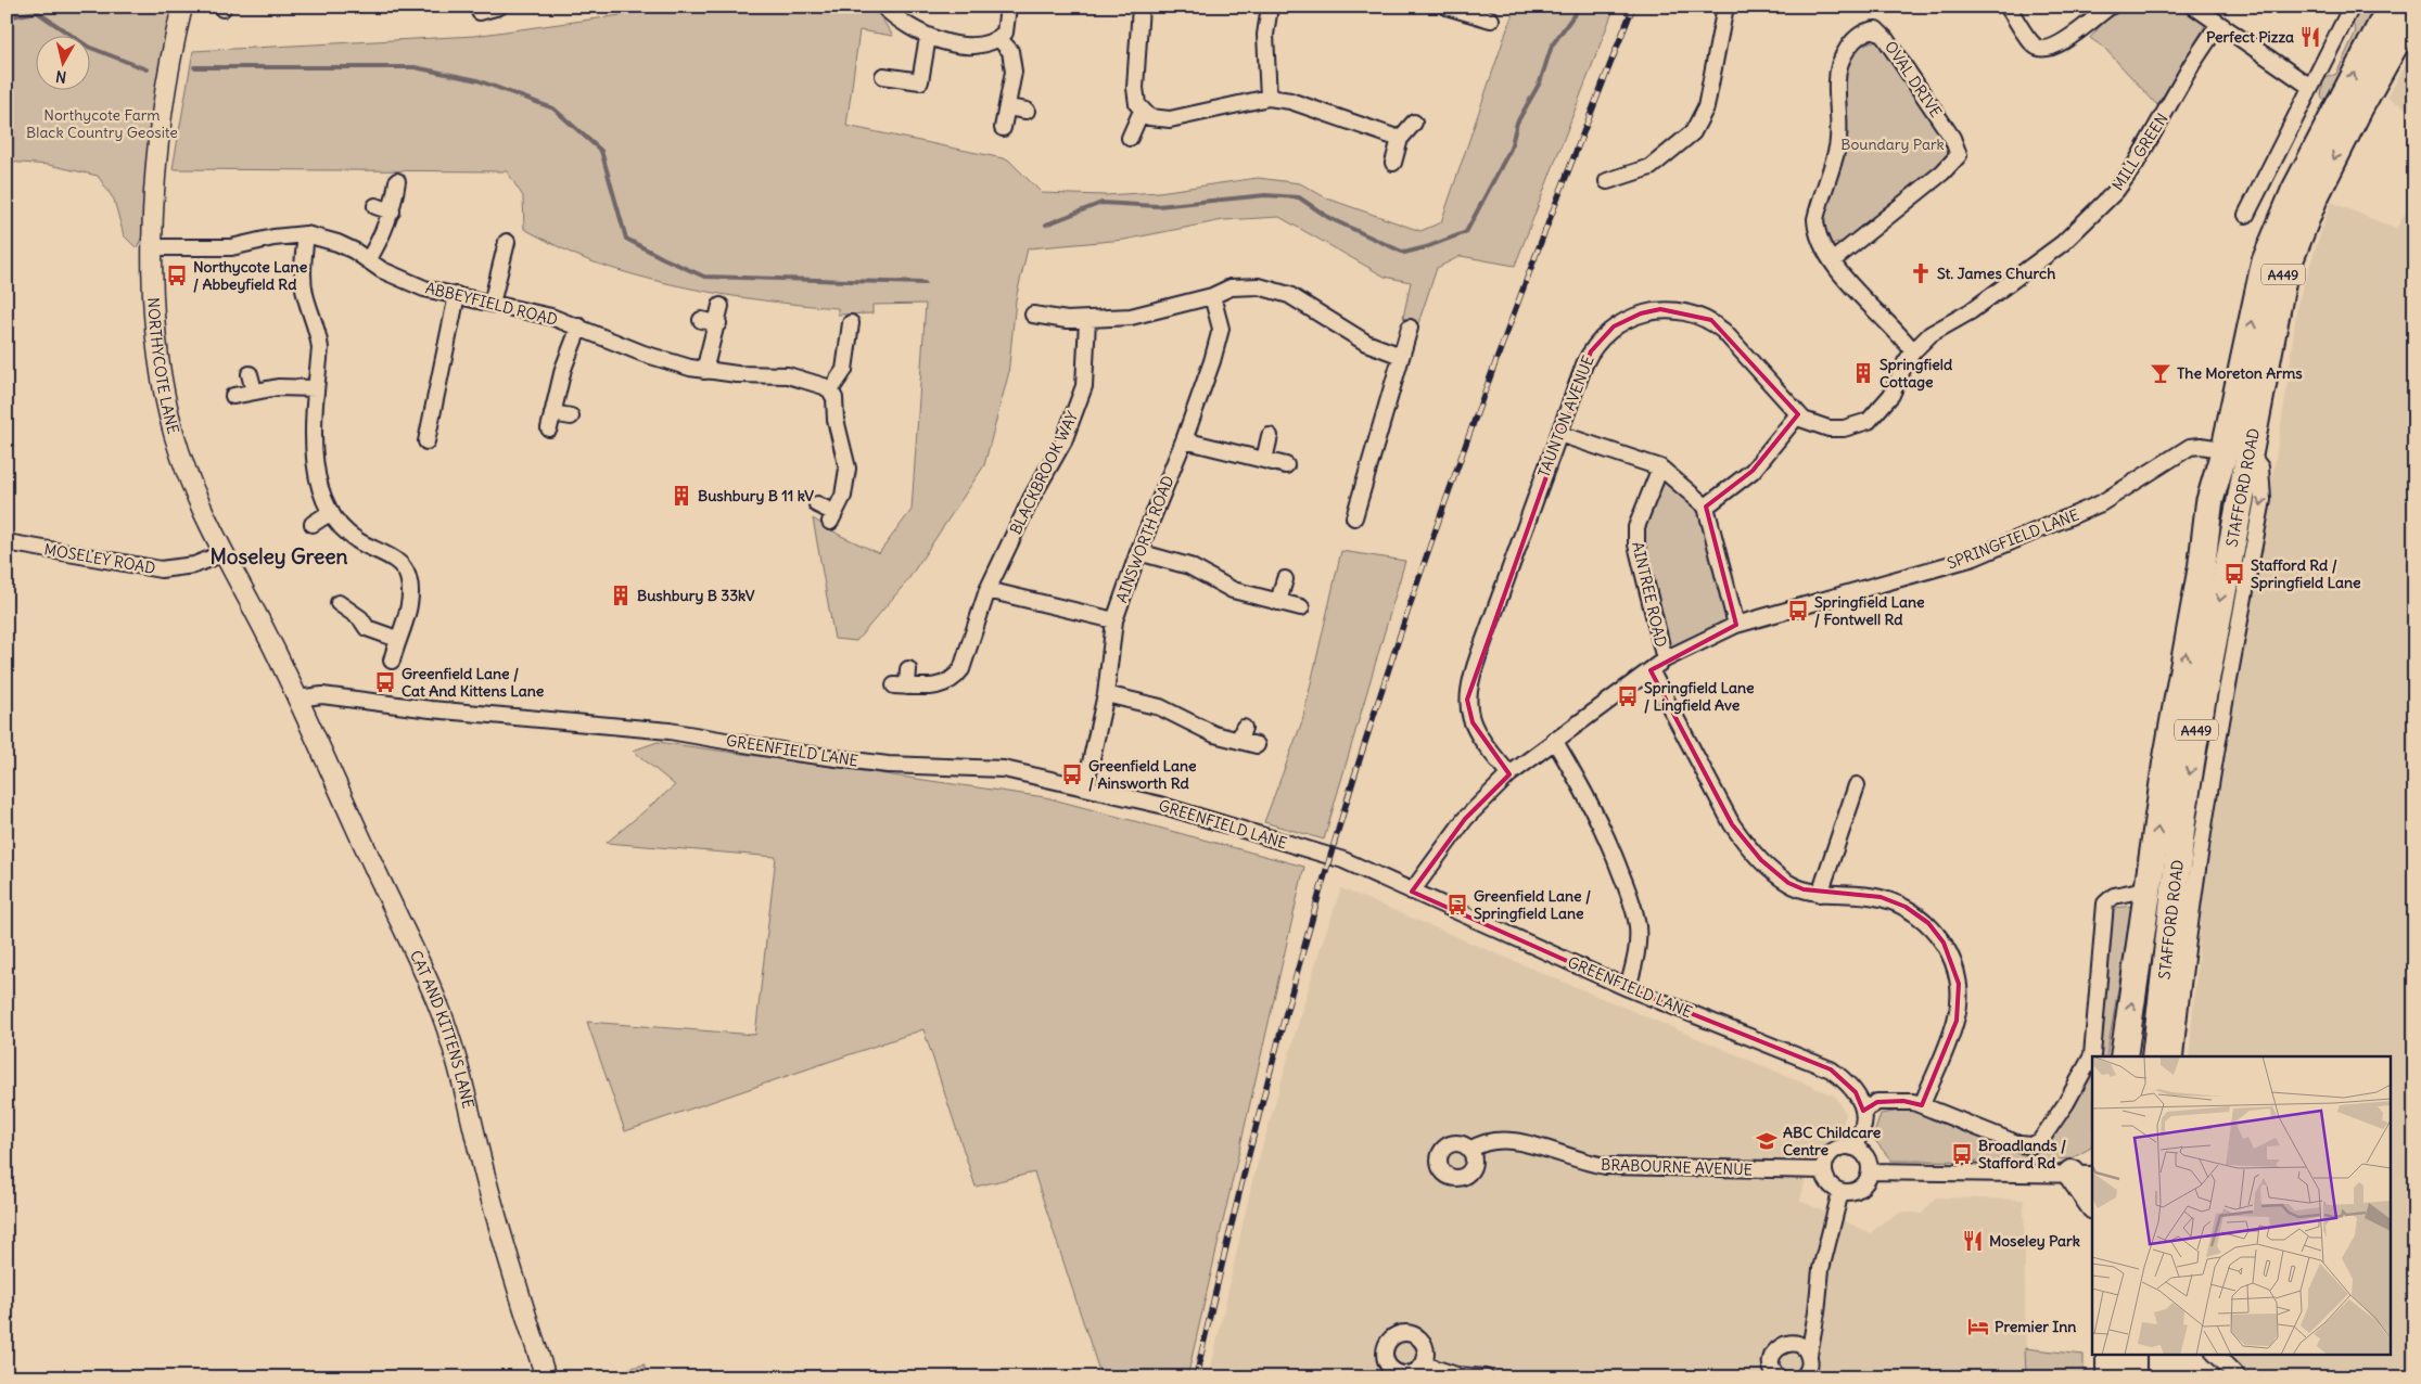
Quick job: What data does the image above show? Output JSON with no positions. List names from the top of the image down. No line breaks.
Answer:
{"streets":{"highway":["A449","STAFFORD ROAD"],"street":["OVAL DRIVE","MILL GREEN","ABBEYFIELD ROAD","NORTHYCOTE LANE","TAUNTON AVENUE","BLACKBROOK WAY","AINSWORTH ROAD","SPRINGFIELD LANE","MOSELEY ROAD","AINTREE ROAD","GREENFIELD LANE","CAT AND KITTENS LANE","BRABOURNE AVENUE"]},"crossings":[["OVAL DRIVE","TAUNTON AVENUE"],["MILL GREEN","TAUNTON AVENUE"],["ABBEYFIELD ROAD","NORTHYCOTE LANE"],["NORTHYCOTE LANE","MOSELEY ROAD"],["NORTHYCOTE LANE","GREENFIELD LANE"],["NORTHYCOTE LANE","CAT AND KITTENS LANE"],["TAUNTON AVENUE","SPRINGFIELD LANE"],["STAFFORD ROAD","SPRINGFIELD LANE"],["AINSWORTH ROAD","GREENFIELD LANE"],["SPRINGFIELD LANE","AINTREE ROAD"],["SPRINGFIELD LANE","GREENFIELD LANE"],["GREENFIELD LANE","CAT AND KITTENS LANE"]],"districts":["Moseley Green"],"parks":["Northycote Farm Black Country Geosite","Boundary Park"],"places":{"restaurant":["Perfect Pizza","Moseley Park"],"church":["St. James Church"],"bus stop":["Northycote Lane / Abbeyfield Rd","Stafford Rd / Springfield Lane","Springfield Lane / Fontwell Rd","Greenfield Lane / Cat And Kittens Lane","Springfield Lane / Lingfield Ave","Greenfield Lane / Ainsworth Rd","Greenfield Lane / Springfield Lane","Broadlands / Stafford Rd"],"building":["Springfield Cottage","Bushbury B 11 kV","Bushbury B 33kV"],"bar":["The Moreton Arms"],"school or university":["ABC Childcare Centre"],"hotel":["Premier Inn"]},"north":"bottom"}
